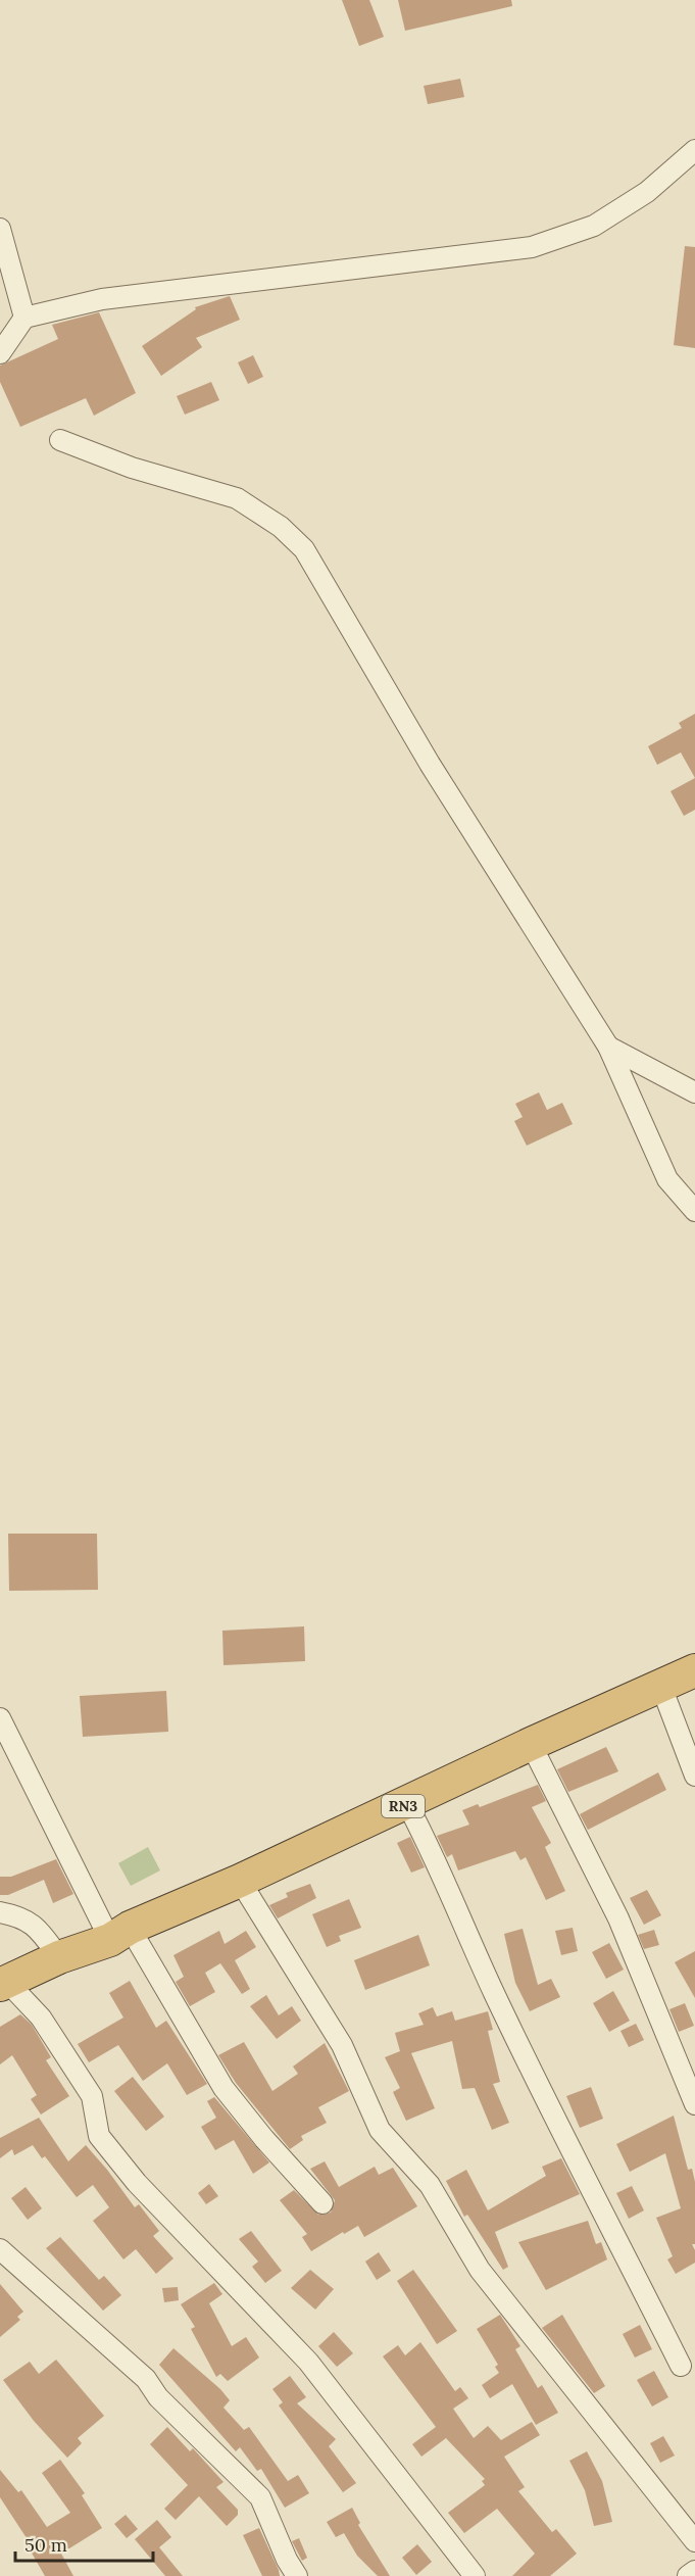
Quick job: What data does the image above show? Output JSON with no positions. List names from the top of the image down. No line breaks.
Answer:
{"streets":{"highway":["RN3"]},"scale_bar":"50 m"}
